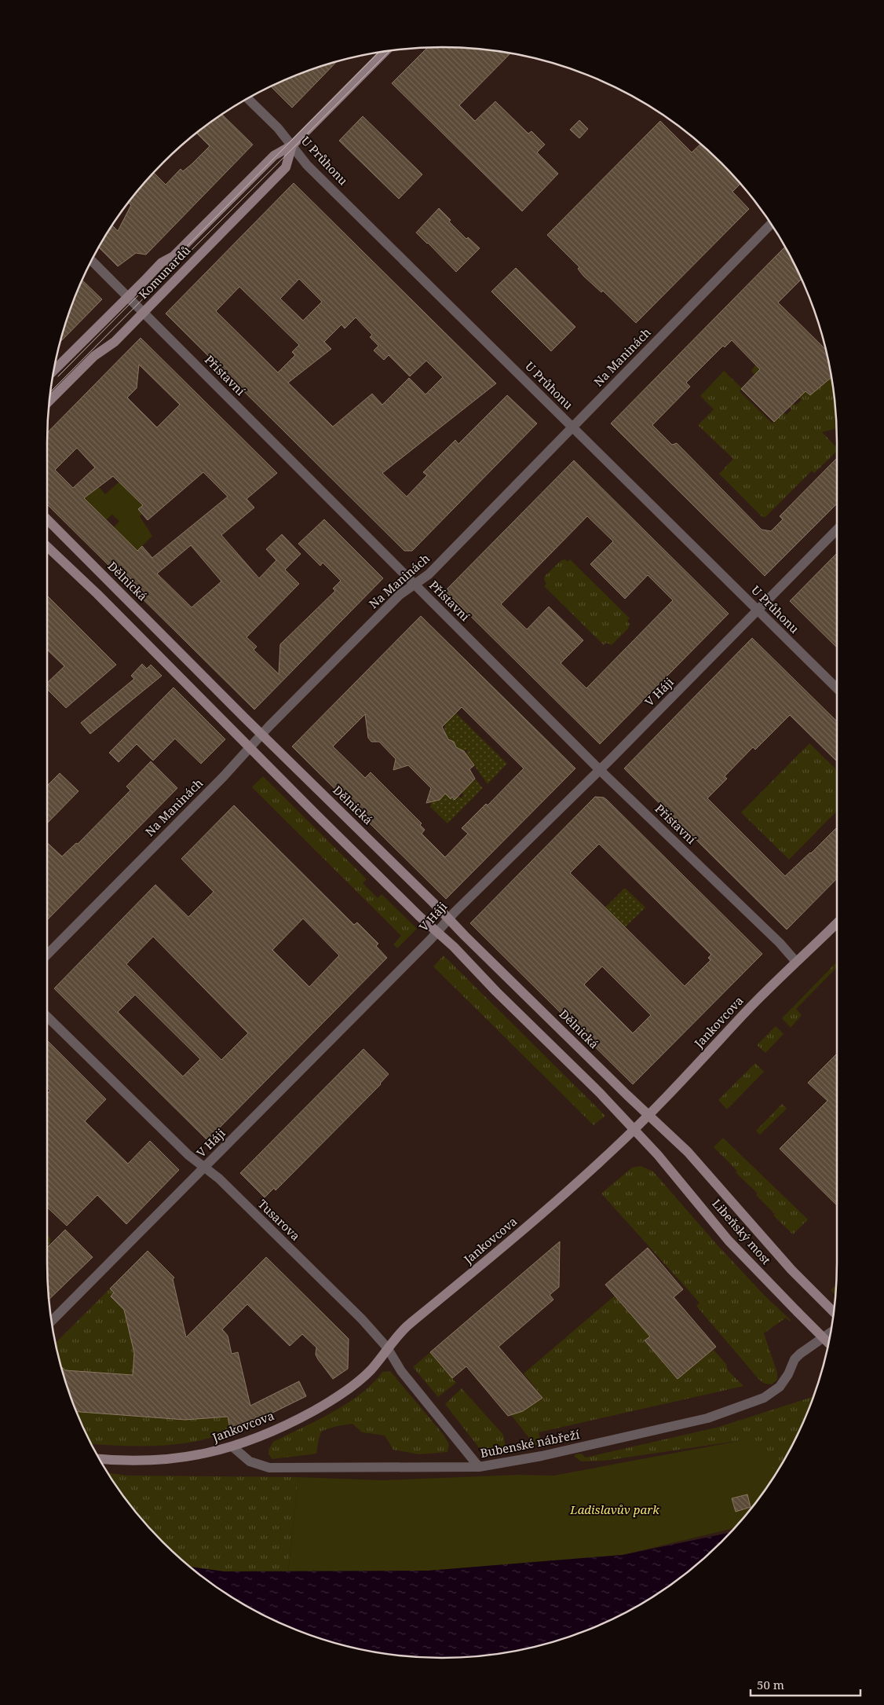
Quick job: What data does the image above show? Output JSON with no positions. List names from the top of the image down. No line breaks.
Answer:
{"streets":{"street":["U Průhonu","Komunardů","Na Maninách","Přístavní","Dělnická","V Háji","Jankovcova","Tusarova","Libeňský most","Bubenské nábřeží"]},"crossings":[["U Průhonu","Komunardů"],["U Průhonu","Na Maninách"],["U Průhonu","V Háji"],["Komunardů","Přístavní"],["Na Maninách","Přístavní"],["Na Maninách","Dělnická"],["Přístavní","V Háji"],["Přístavní","Jankovcova"],["Dělnická","V Háji"],["Dělnická","Jankovcova"],["Dělnická","Libeňský most"],["V Háji","Tusarova"],["Jankovcova","Tusarova"],["Jankovcova","Libeňský most"],["Jankovcova","Bubenské nábřeží"],["Tusarova","Bubenské nábřeží"]],"parks":["Ladislavův park"],"scale_bar":"50 m"}
